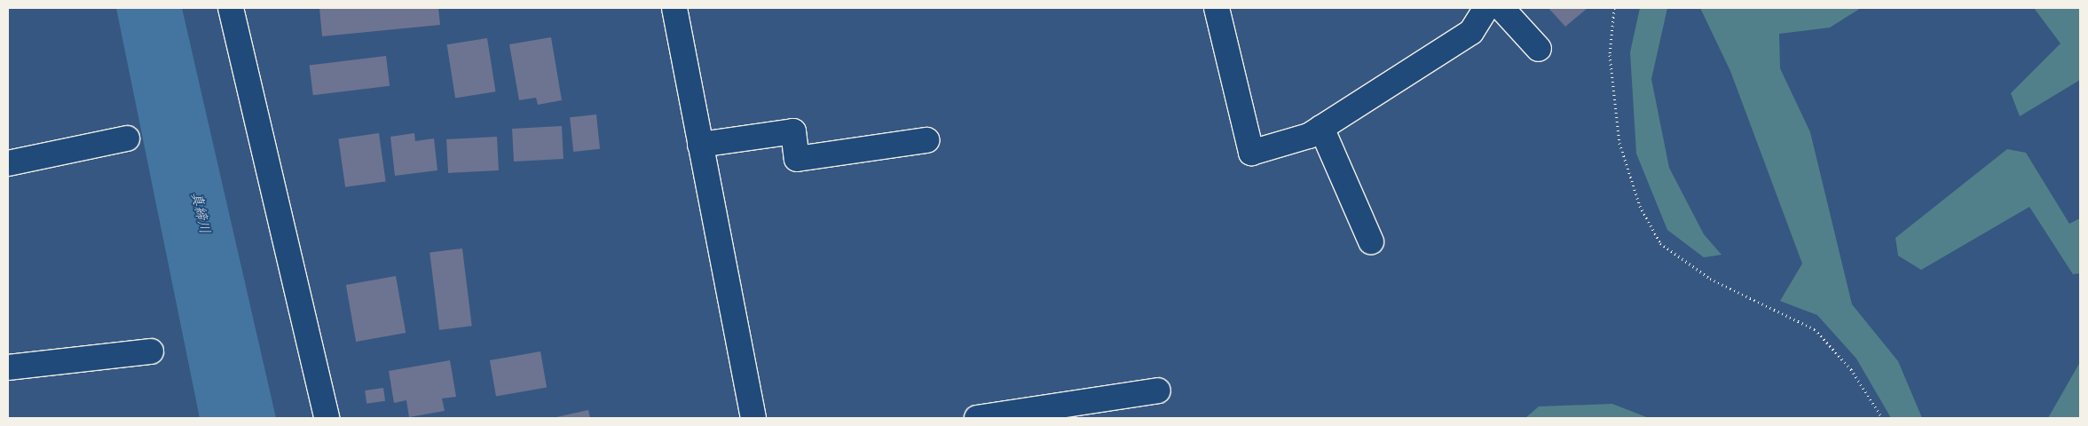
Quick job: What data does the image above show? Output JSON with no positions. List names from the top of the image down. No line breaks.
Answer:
{"water":["真締川"]}
